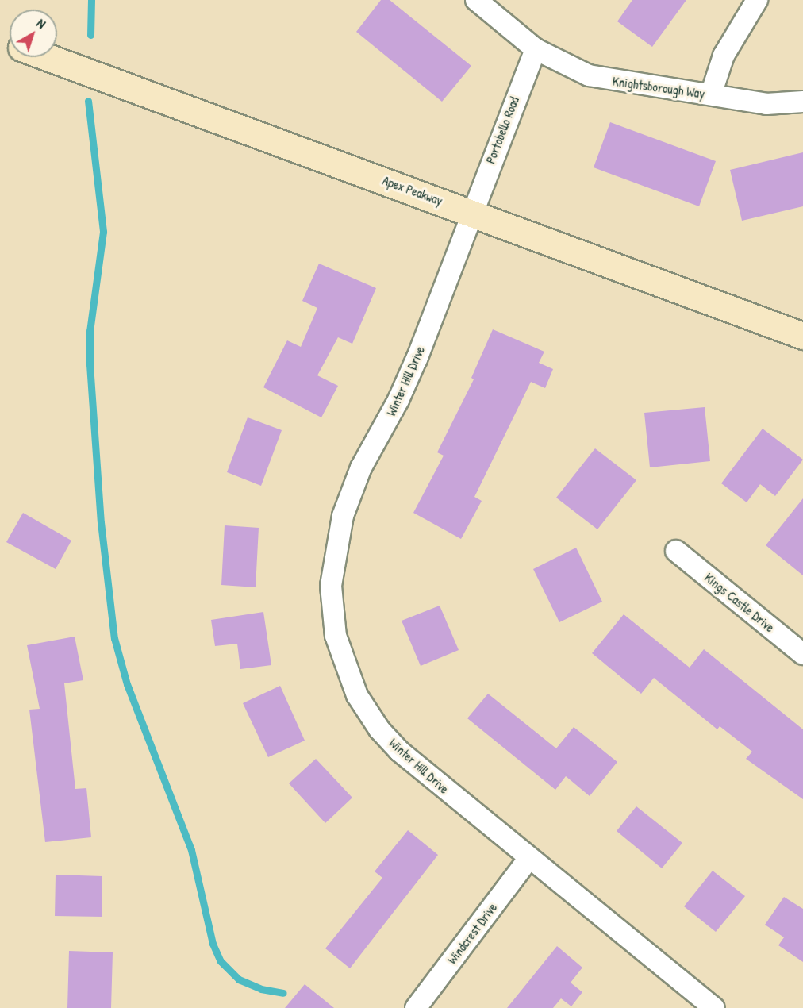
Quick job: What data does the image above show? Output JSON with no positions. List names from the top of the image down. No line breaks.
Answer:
{"streets":{"main road":["Apex Peakway"],"street":["Knightsborough Way","Portobello Road","Winter Hill Drive","Kings Castle Drive","Windcrest Drive"]},"crossings":[["Knightsborough Way","Portobello Road"],["Portobello Road","Apex Peakway"],["Portobello Road","Winter Hill Drive"],["Apex Peakway","Winter Hill Drive"],["Winter Hill Drive","Windcrest Drive"]],"north":"top right"}
